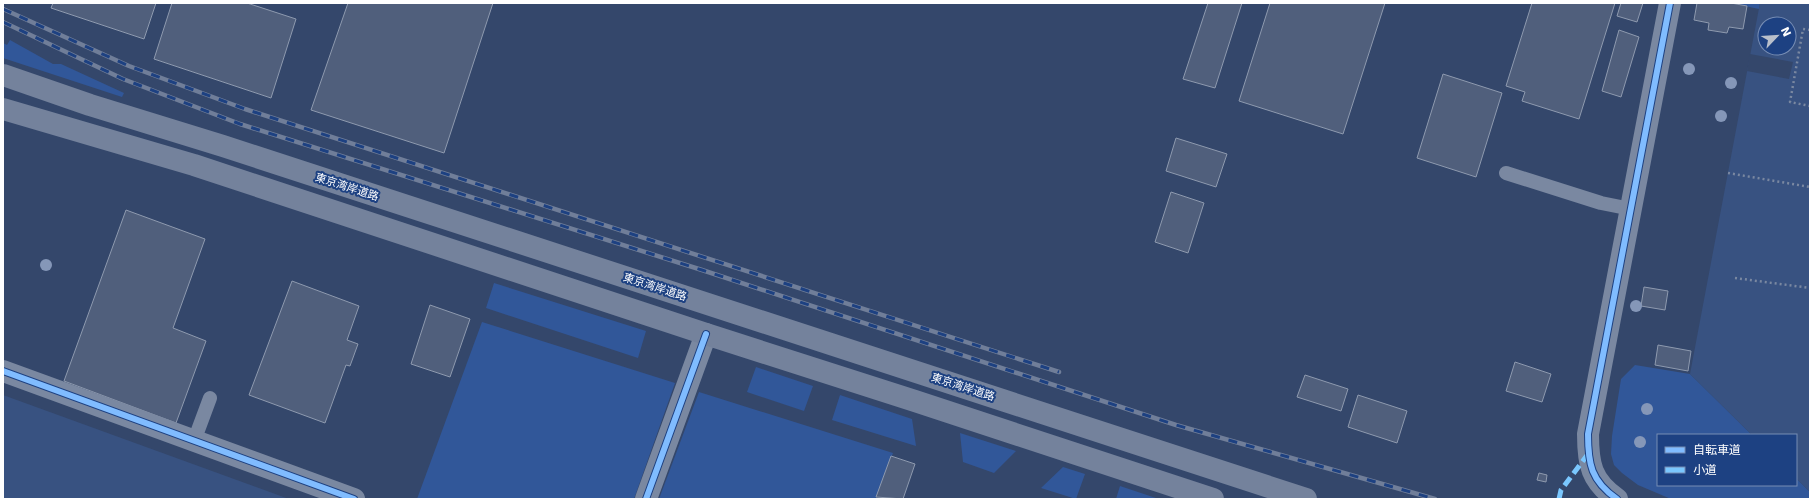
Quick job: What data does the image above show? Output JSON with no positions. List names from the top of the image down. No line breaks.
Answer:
{"streets":{"highway":["東京湾岸道路"]},"legend":["自転車道","小道"],"north":"top right"}
